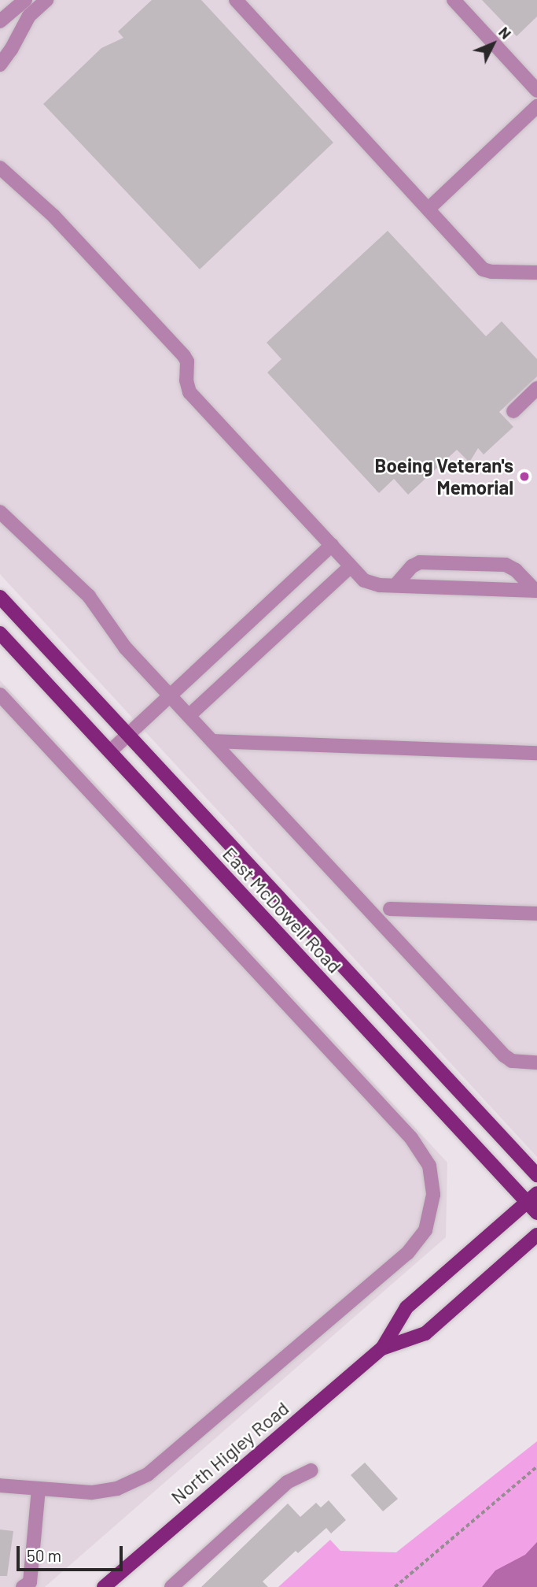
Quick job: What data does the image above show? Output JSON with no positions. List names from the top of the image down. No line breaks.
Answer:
{"streets":{"main road":["East McDowell Road","North Higley Road"]},"crossings":[["East McDowell Road","North Higley Road"]],"places":["Boeing Veteran's Memorial"],"scale_bar":"50 m","north":"top right"}
